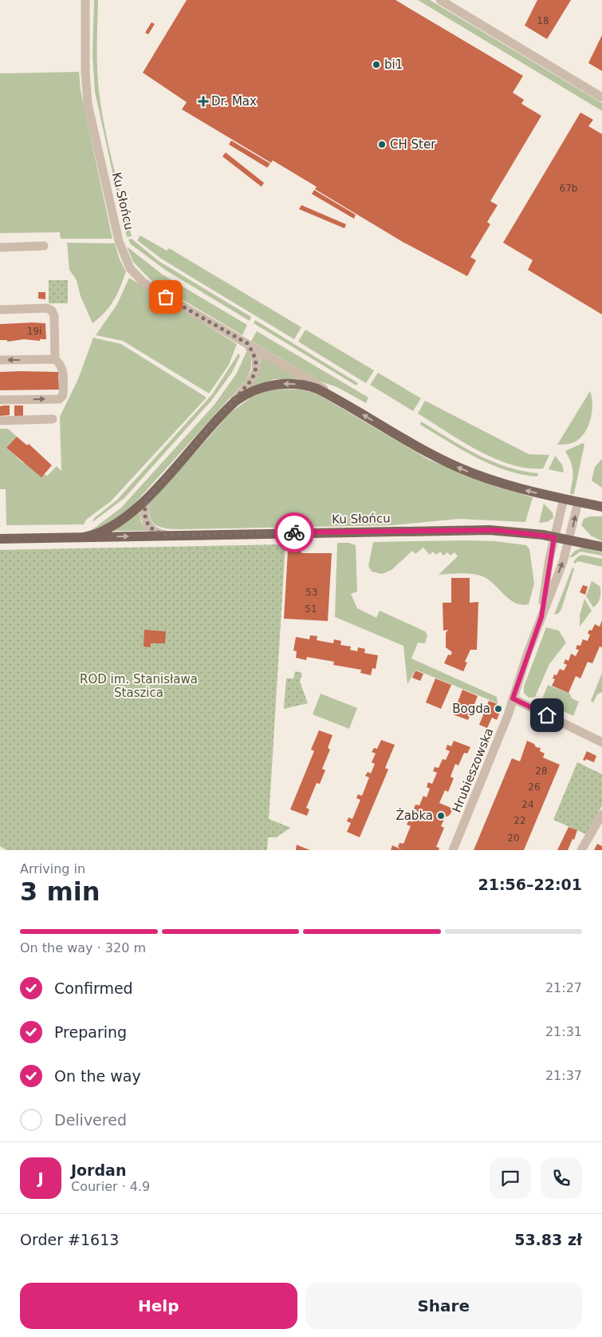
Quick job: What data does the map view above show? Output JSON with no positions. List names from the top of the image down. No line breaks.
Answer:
{"streets":{"main road":["Ku Słońcu"],"street":["Hrubieszowska"]},"crossings":[["Ku Słońcu","Hrubieszowska"]],"parks":["ROD im. Stanisława Staszica"],"places":{"other":["bi1","CH Ster","Bogda","Żabka"],"health":["Dr. Max"]},"house_numbers":["18","67b","19i","53","51","28","26","24","22","20"],"page":{"heading":["3 min","Arriving in","21:56–22:01"],"panel":["Jordan","Courier · 4.9","Order #1613","53.83 zł"],"bar":"On the way · 320 m","list":[["Confirmed","21:27"],["Preparing","21:31"],["On the way","21:37"],"Delivered"],"round":"J","buttons":["Help","Share"]}}
